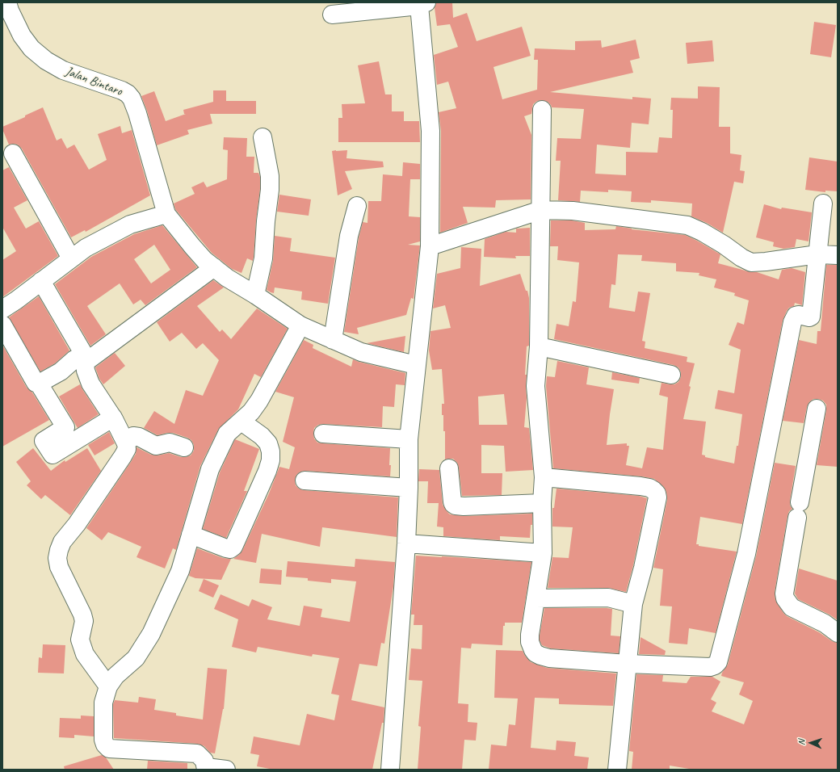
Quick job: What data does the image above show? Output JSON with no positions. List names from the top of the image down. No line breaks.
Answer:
{"streets":{"street":["Jalan Bintaro"]},"north":"left"}
